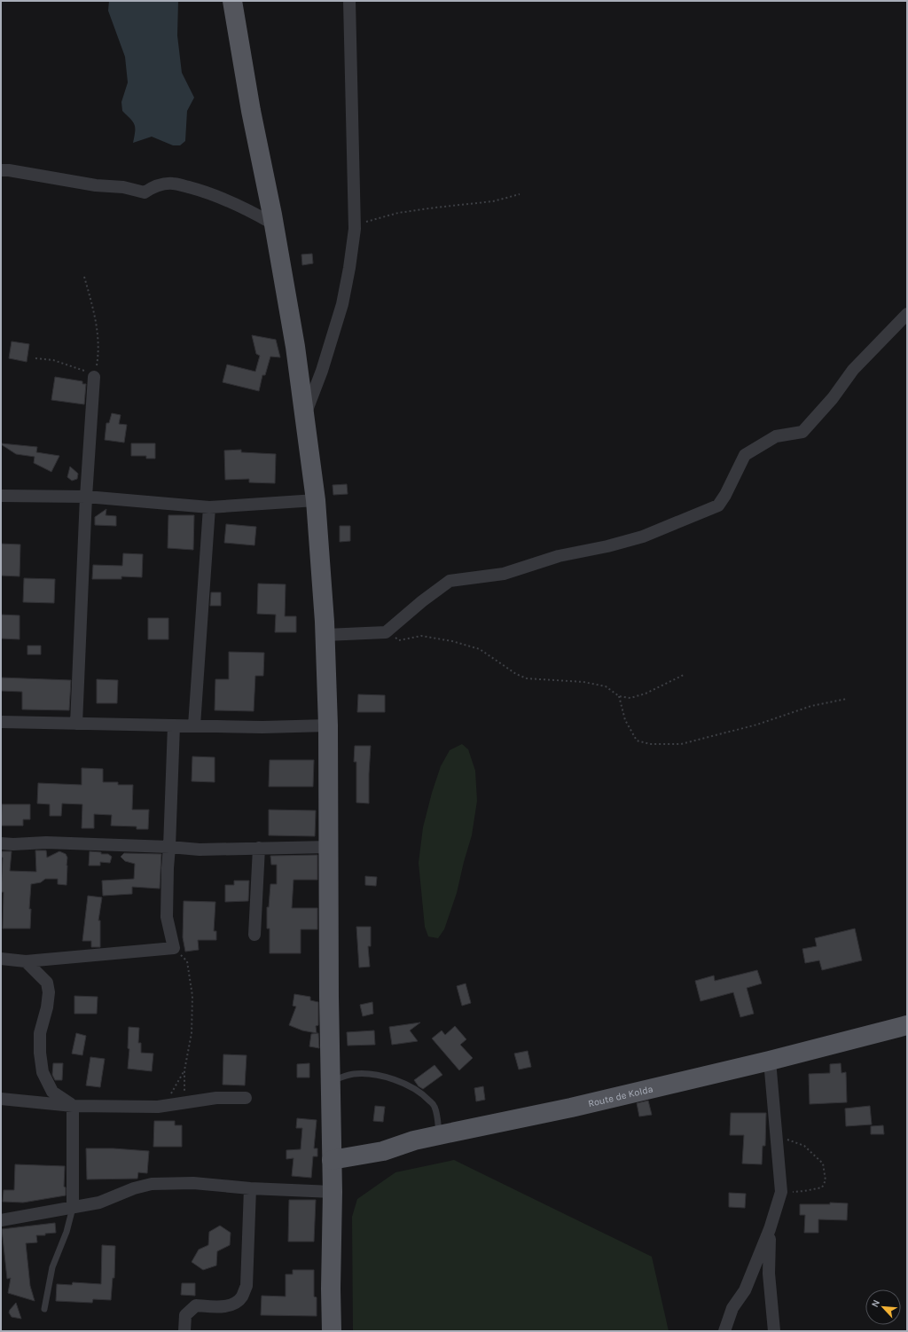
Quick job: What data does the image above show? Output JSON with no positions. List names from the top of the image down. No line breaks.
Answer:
{"streets":{"main road":["Route de Kolda"]},"north":"top left"}
